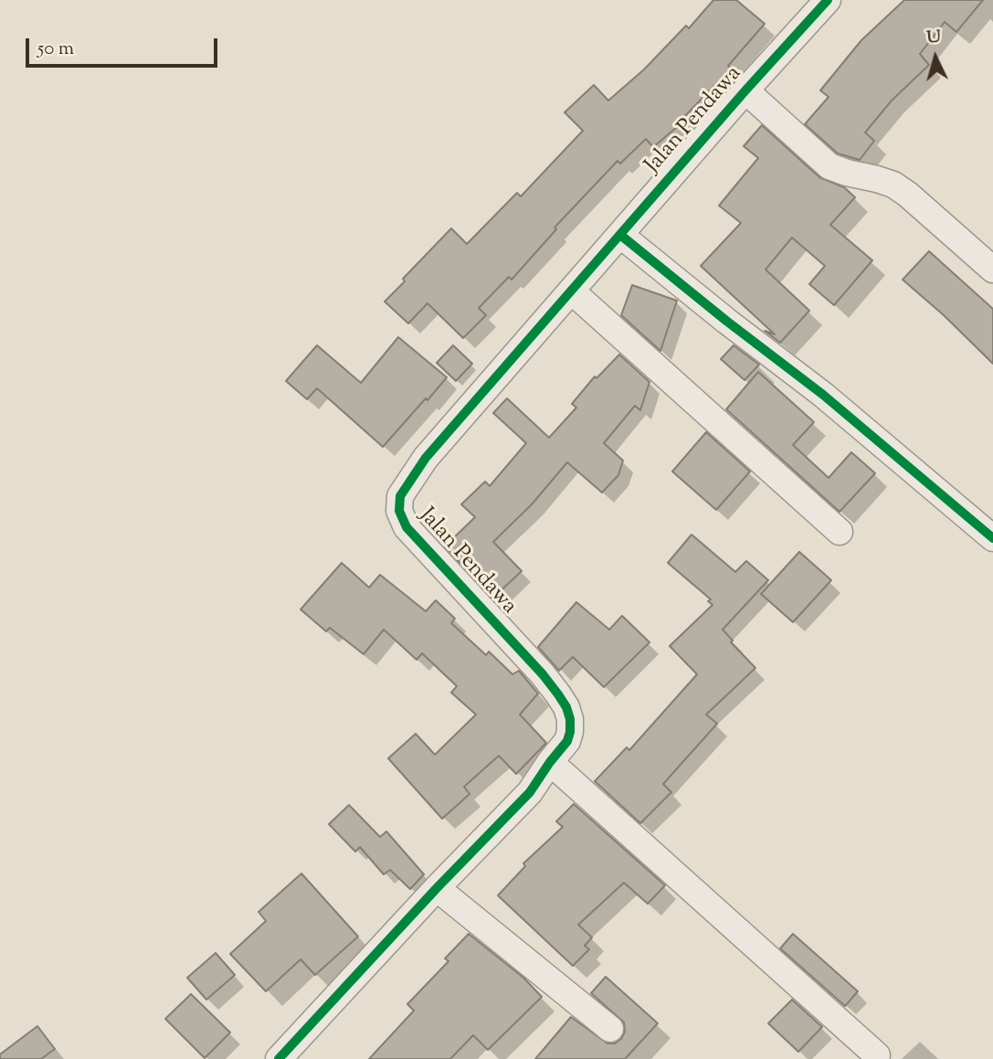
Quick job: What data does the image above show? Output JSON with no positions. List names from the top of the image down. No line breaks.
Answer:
{"streets":{"street":["Jalan Pendawa"]},"scale_bar":"50 m","north":"top"}
